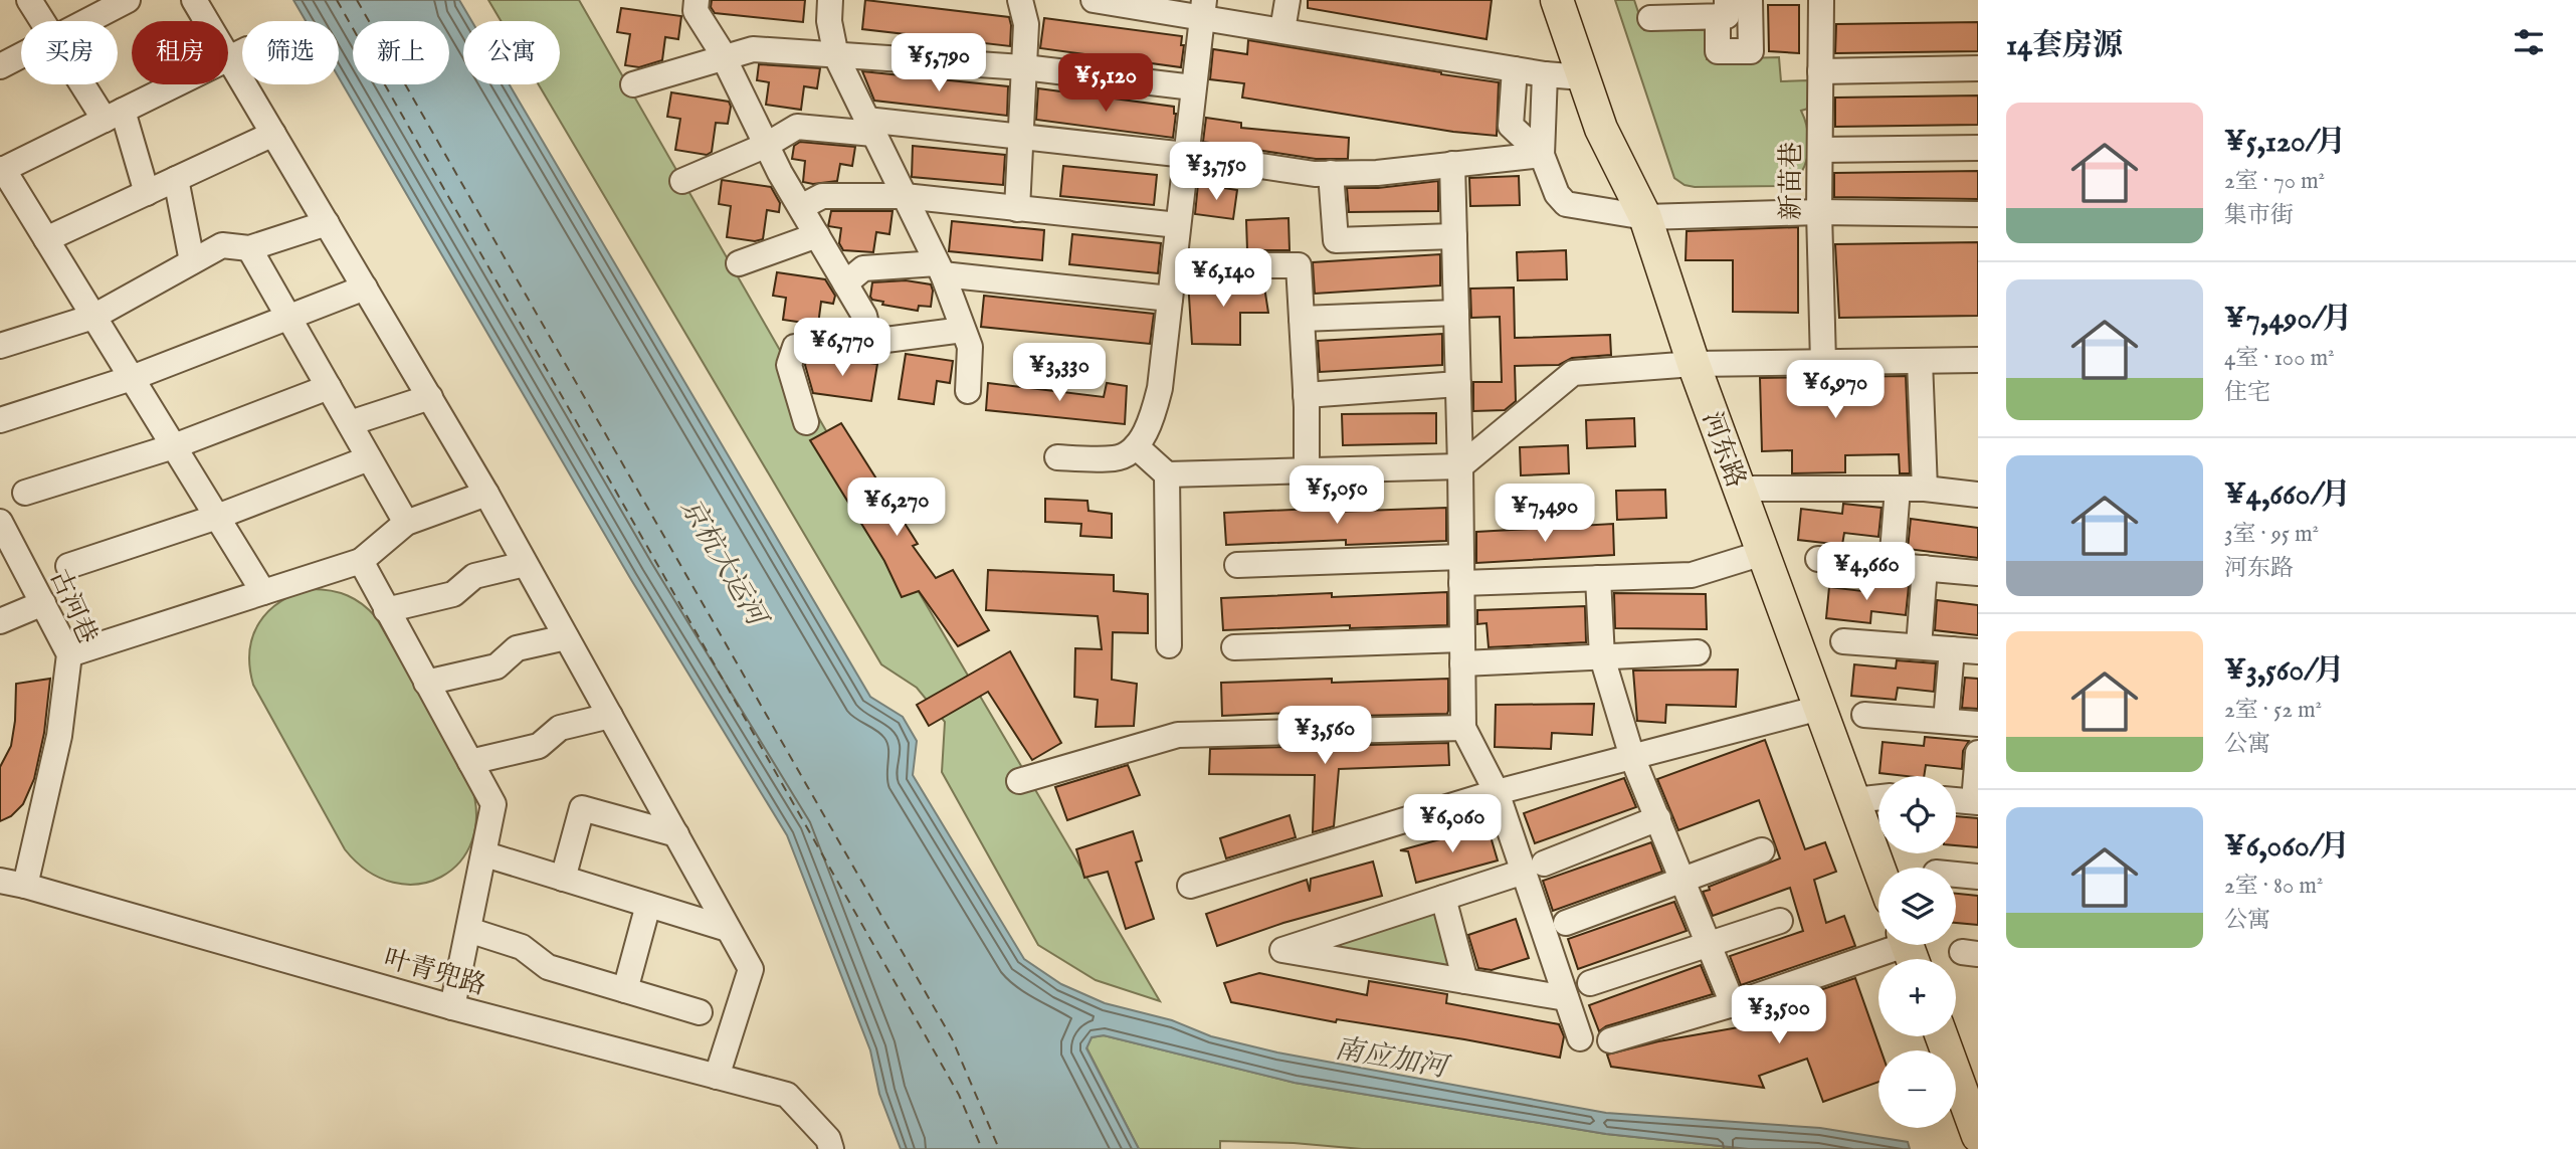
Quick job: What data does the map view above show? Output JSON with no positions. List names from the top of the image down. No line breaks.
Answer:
{"streets":{"main road":["河东路"],"street":["新苗巷","古河巷","叶青兜路"]},"crossings":[["古河巷","叶青兜路"]],"water":["京杭大运河","南应加河"],"page":{"heading":"14套房源","chip":["买房","租房","筛选","新上","公寓"],"price":["¥5,790","¥5,120","¥3,750","¥6,140","¥6,770","¥3,330","¥6,970","¥5,050","¥6,270","¥7,490","¥4,660","¥3,560","¥6,060","¥3,500"],"list":[{"name":"¥5,120/月","note":"2室 · 70 m² · 集市街"},{"name":"¥7,490/月","note":"4室 · 100 m² · 住宅"},{"name":"¥4,660/月","note":"3室 · 95 m² · 河东路"},{"name":"¥3,560/月","note":"2室 · 52 m² · 公寓"},{"name":"¥6,060/月","note":"2室 · 80 m² · 公寓"}],"map_buttons":["+","−"]}}
